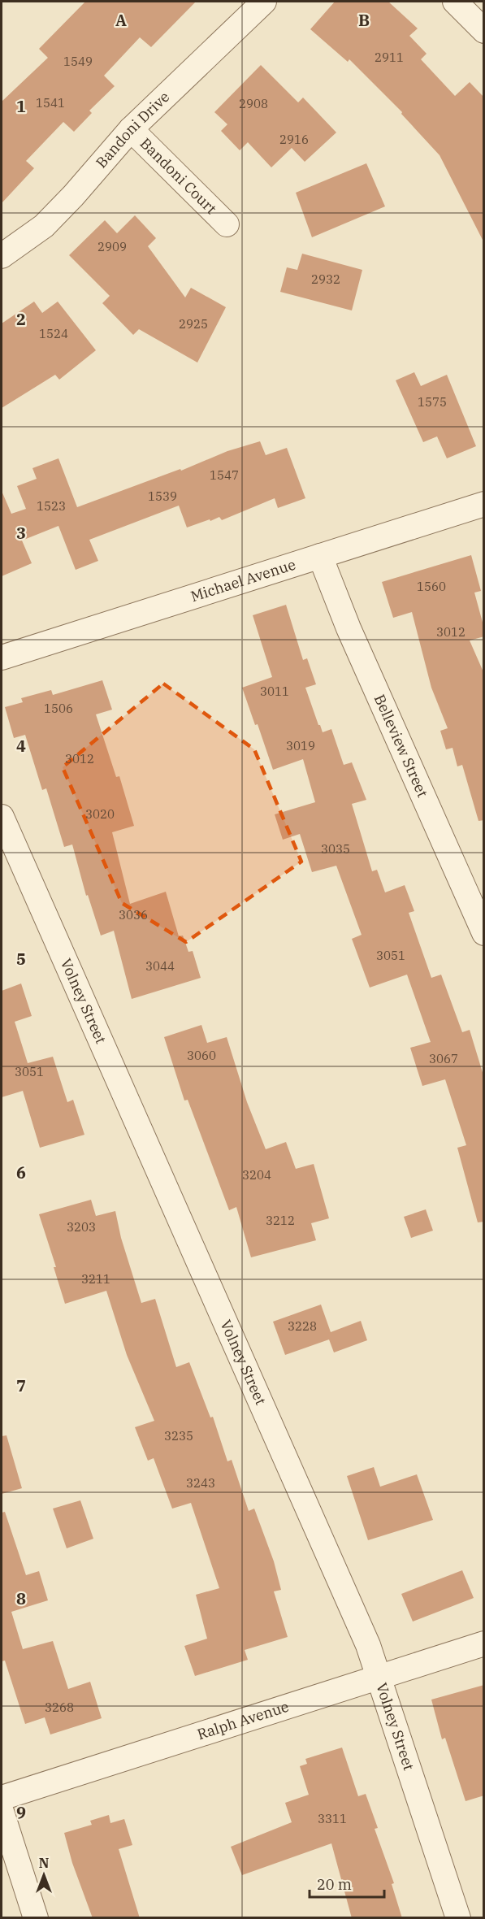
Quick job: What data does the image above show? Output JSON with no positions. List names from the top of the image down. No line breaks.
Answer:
{"streets":{"street":["Bandoni Drive","Bandoni Court","Michael Avenue","Belleview Street","Volney Street","Ralph Avenue"]},"crossings":[["Bandoni Drive","Bandoni Court"],["Michael Avenue","Belleview Street"],["Volney Street","Ralph Avenue"]],"house_numbers":["2911","1549","1541","2908","2916","2909","2932","2925","1524","1575","1547","1539","1523","1560","3012","3011","1506","3019","3012","3020","3035","3036","3051","3044","3060","3067","3051","3204","3212","3203","3211","3228","3235","3243","3268","3311"],"scale_bar":"20 m","north":"top","grid":{"columns":["A","B"],"rows":["1","2","3","4","5","6","7","8","9"]}}
